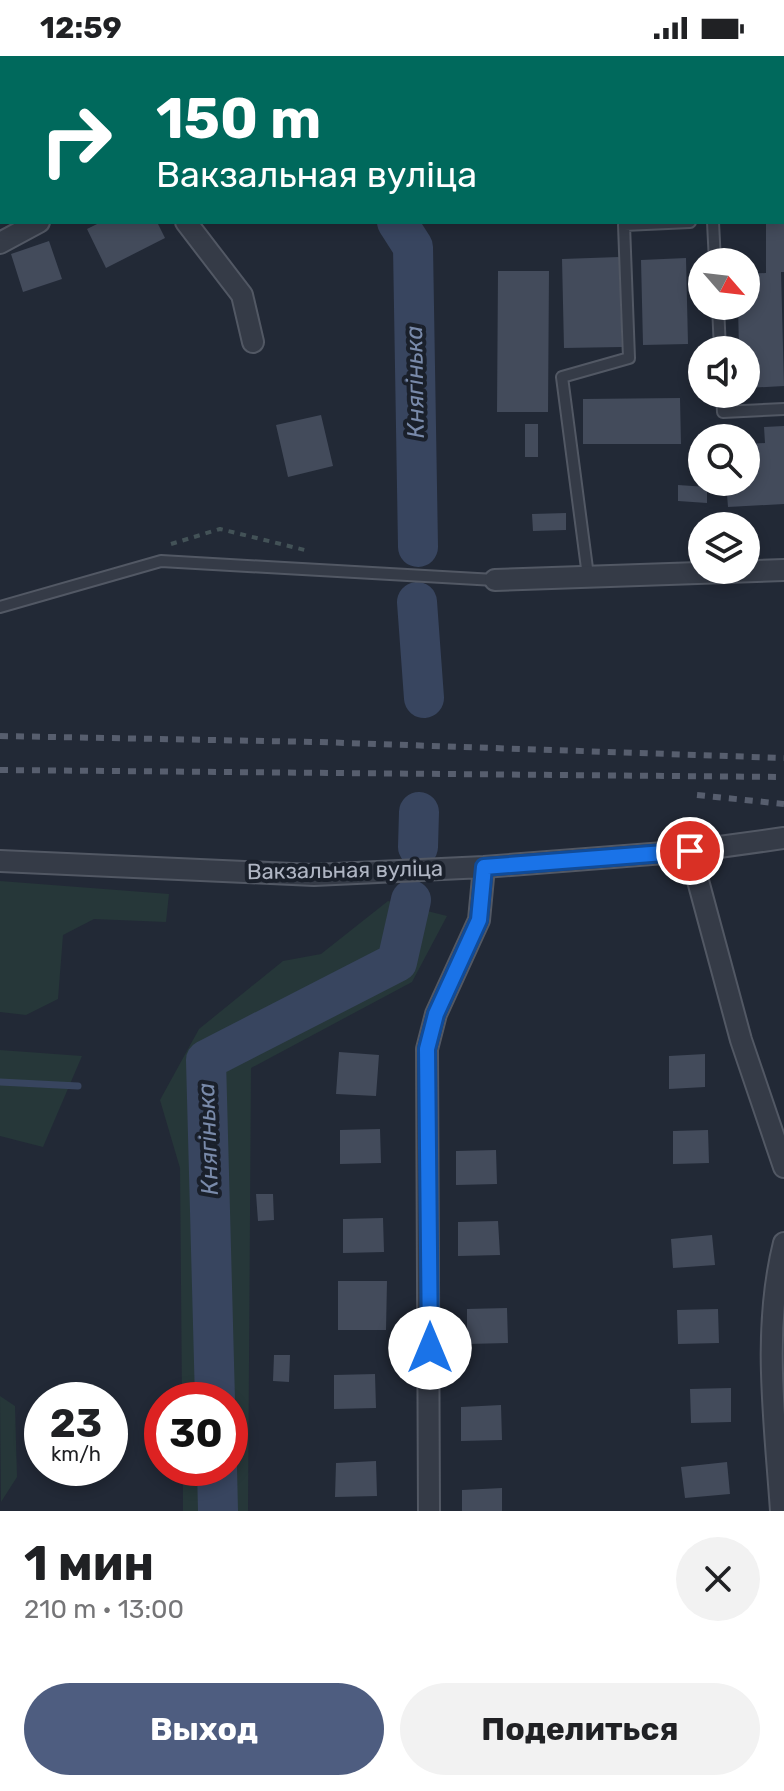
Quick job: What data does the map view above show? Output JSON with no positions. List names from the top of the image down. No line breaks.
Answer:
{"streets":{"street":["Вакзальная вуліца"]},"water":["Княгінька"],"north":"bottom right","page":{"status":"12:59","turn":["150 m","Вакзальная вуліца"],"speed":"23 km/h","limit":"30","heading":["1 мин","210 m · 13:00"],"buttons":["Выход","Поделиться"]}}
